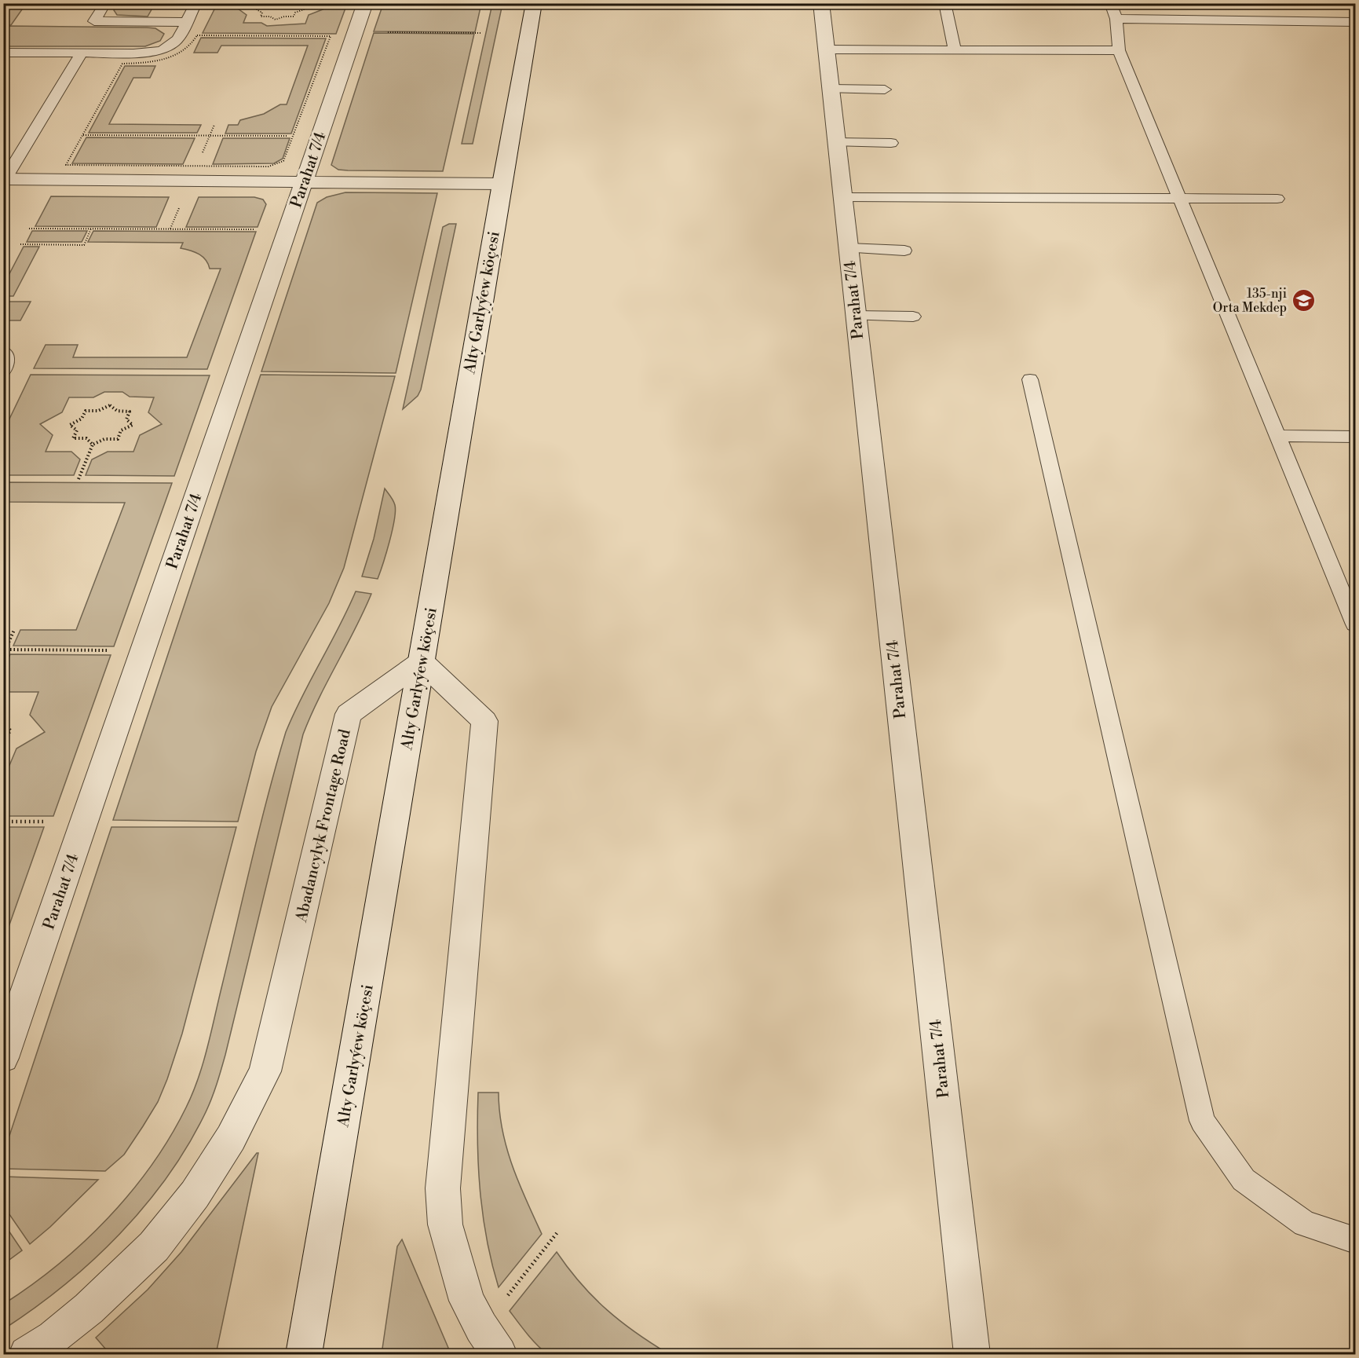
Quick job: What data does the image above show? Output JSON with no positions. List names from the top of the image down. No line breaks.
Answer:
{"streets":{"street":["Parahat 7/4","Alty Garlyýew köçesi","Abadancylyk Frontage Road"]},"crossings":[["Alty Garlyýew köçesi","Abadancylyk Frontage Road"]],"places":{"school or university":["135-nji Orta Mekdep"]}}
